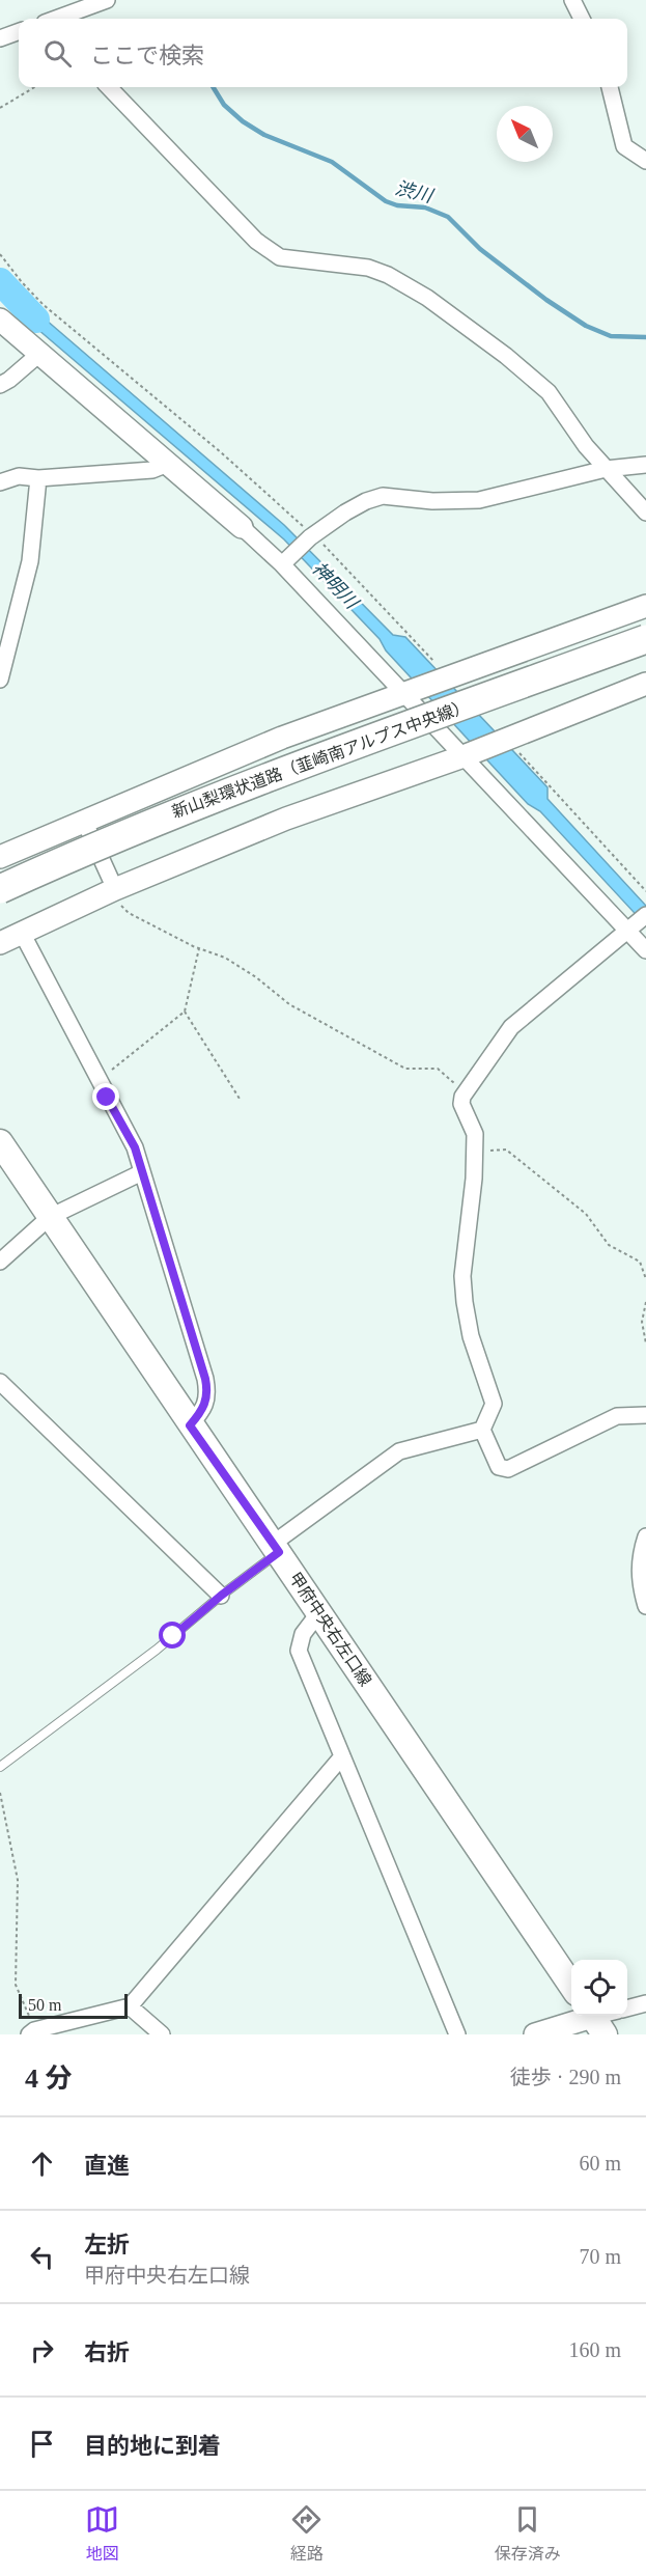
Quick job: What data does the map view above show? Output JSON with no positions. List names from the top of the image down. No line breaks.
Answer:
{"streets":{"highway":["新山梨環状道路（韮崎南アルプス中央線）"],"main road":["甲府中央右左口線"]},"water":["渋川","神明川"],"scale_bar":"50 m","north":"top left","page":{"search":"ここで検索","scale":"50 m","heading":["4 分","徒歩 · 290 m"],"list":[["直進","60 m"],["左折","甲府中央右左口線","70 m"],["右折","160 m"],"目的地に到着"],"nav":["地図","経路","保存済み"]}}
